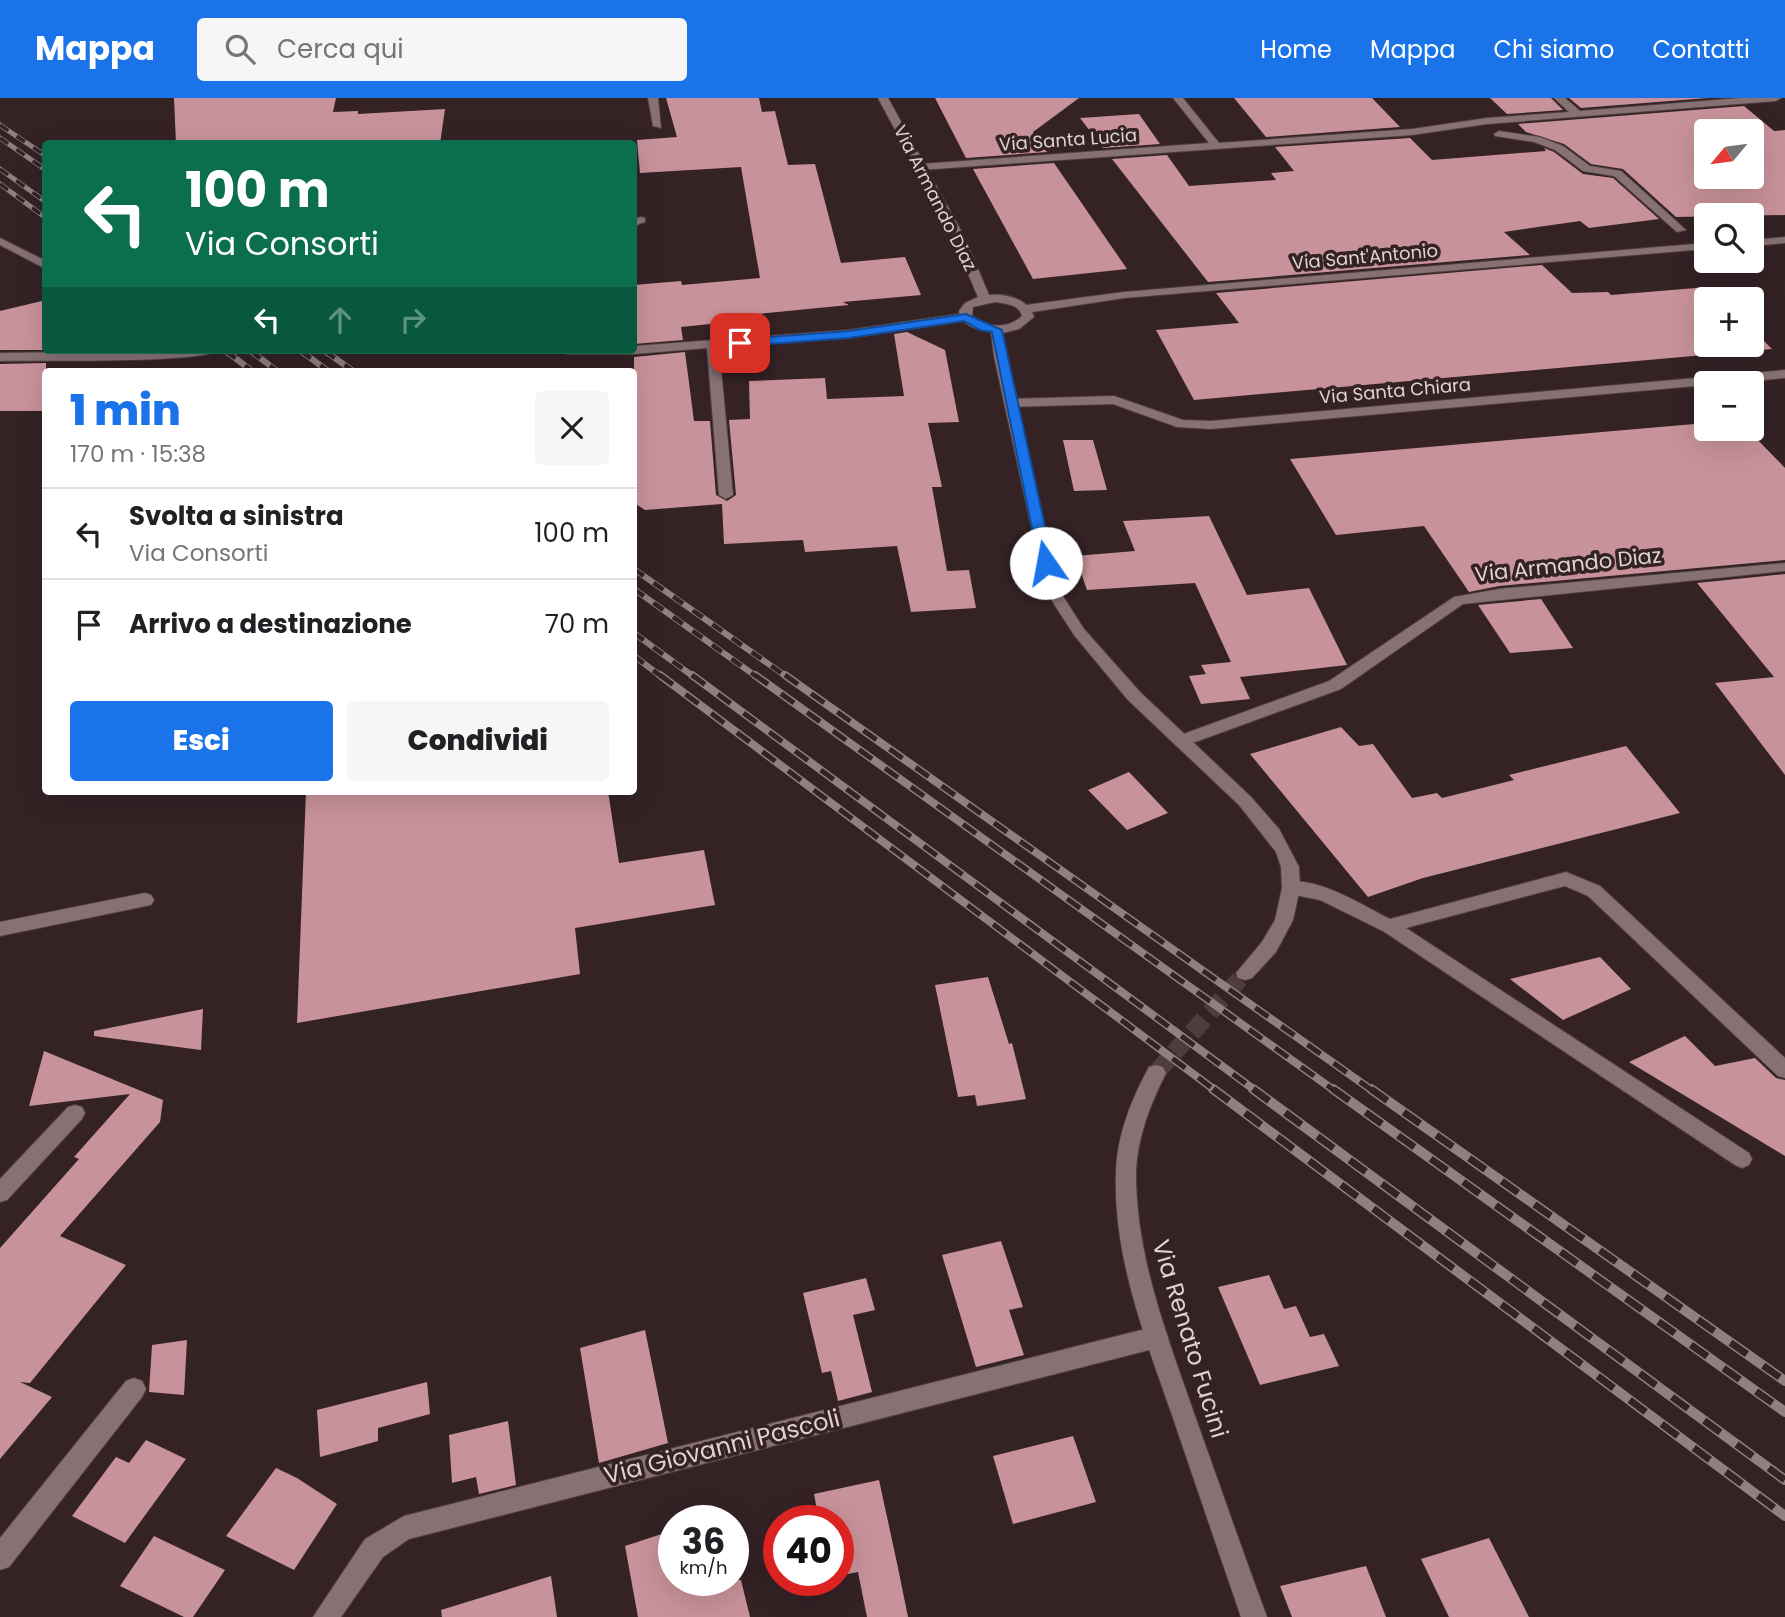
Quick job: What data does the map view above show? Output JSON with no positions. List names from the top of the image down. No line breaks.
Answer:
{"streets":{"street":["Via Santa Lucia","Via Armando Diaz","Via Sant'Antonio","Via Santa Chiara","Via Renato Fucini","Via Giovanni Pascoli"]},"crossings":[["Via Santa Lucia","Via Armando Diaz"],["Via Renato Fucini","Via Giovanni Pascoli"]],"north":"bottom left","page":{"header":"Mappa","search":"Cerca qui","nav":["Home","Mappa","Chi siamo","Contatti"],"map_buttons":["+","−"],"turn":["100 m","Via Consorti"],"heading":["1 min","170 m · 15:38"],"list":[{"name":"Svolta a sinistra","note":"Via Consorti","value":"100 m"},{"name":"Arrivo a destinazione","value":"70 m"}],"buttons":["Esci","Condividi"],"speed":"36 km/h","limit":"40"}}
